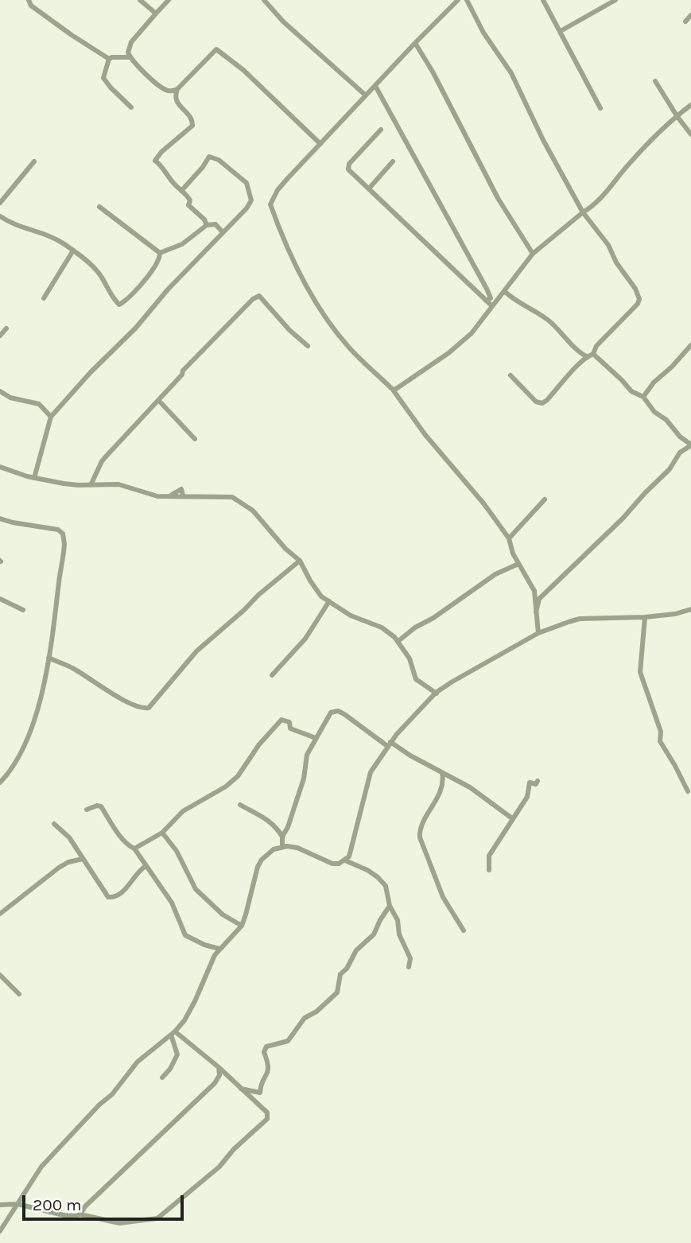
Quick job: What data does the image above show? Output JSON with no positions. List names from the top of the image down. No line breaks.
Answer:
{"scale_bar":"200 m"}
